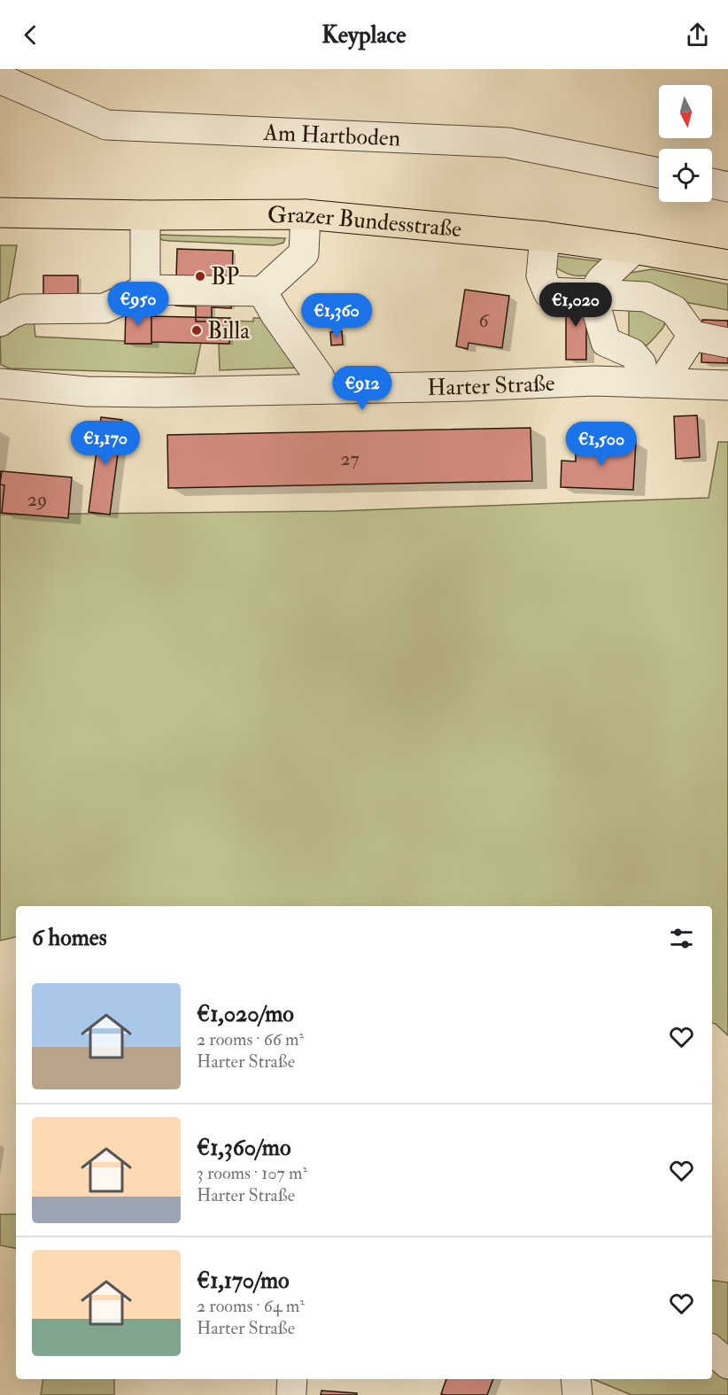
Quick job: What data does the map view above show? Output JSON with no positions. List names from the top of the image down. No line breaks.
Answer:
{"streets":{"main road":["Grazer Bundesstraße"],"street":["Am Hartboden","Harter Straße"]},"places":["BP","Billa"],"house_numbers":["6","27","29"],"north":"bottom","page":{"header":"Keyplace","price":["€950","€1,020","€1,360","€912","€1,170","€1,500"],"heading":"6 homes","list":[{"name":"€1,020/mo","note":"2 rooms · 66 m² · Harter Straße"},{"name":"€1,360/mo","note":"3 rooms · 107 m² · Harter Straße"},{"name":"€1,170/mo","note":"2 rooms · 64 m² · Harter Straße"}]}}
